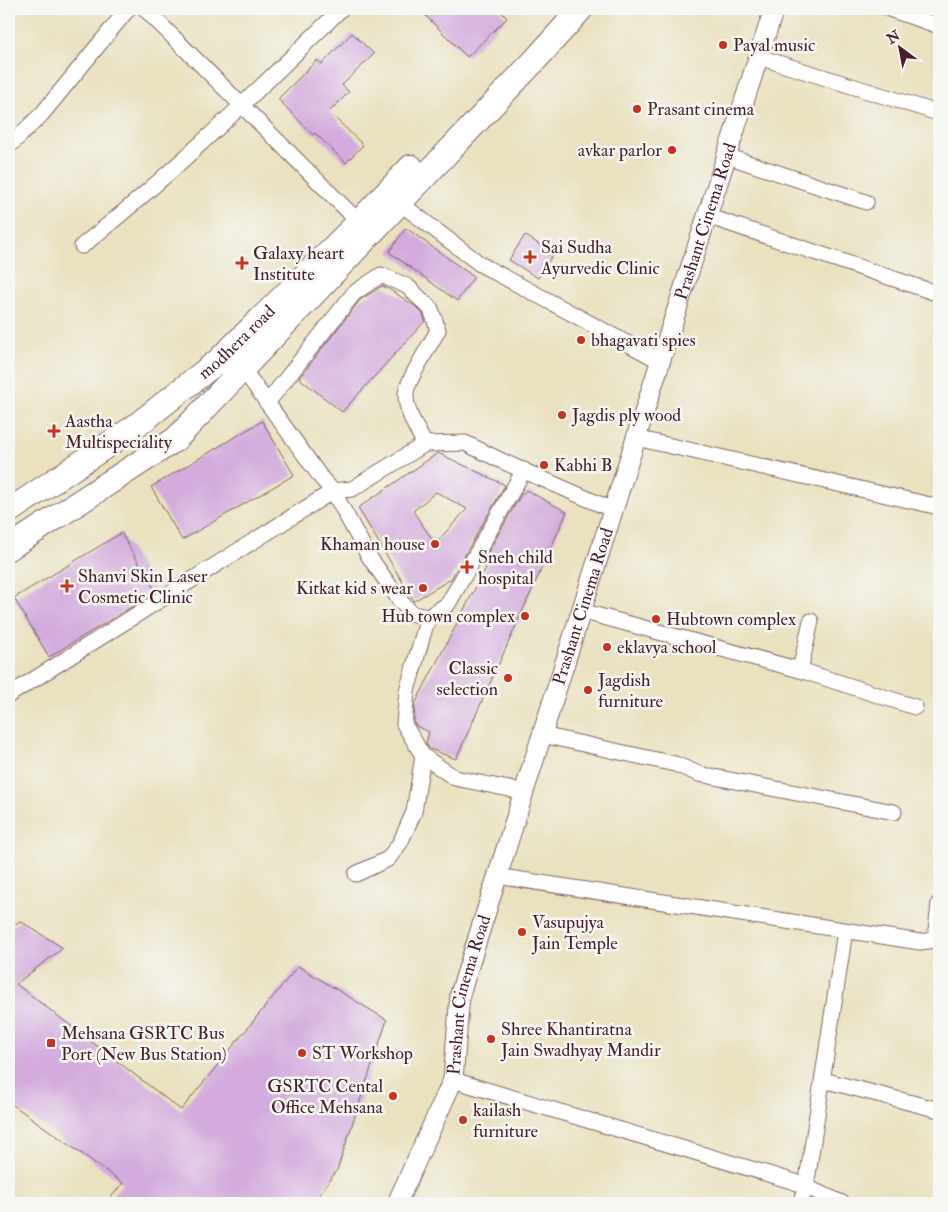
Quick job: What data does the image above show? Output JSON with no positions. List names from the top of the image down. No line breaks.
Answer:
{"streets":{"main road":["modhera road"],"street":["Prashant Cinema Road"]},"places":{"other":["Payal music","Prasant cinema","avkar parlor","bhagavati spies","Jagdis ply wood","Kabhi B","Khaman house","Kitkat kid s wear","Hub town complex","Hubtown complex","eklavya school","Classic selection","Jagdish furniture","Vasupujya Jain Temple","Shree Khantiratna Jain Swadhyay Mandir","ST Workshop","GSRTC Cental Office Mehsana","kailash furniture"],"health":["Sai Sudha Ayurvedic Clinic","Galaxy heart Institute","Aastha Multispeciality","Sneh child hospital","Shanvi Skin Laser Cosmetic Clinic"],"transit":["Mehsana GSRTC Bus Port (New Bus Station)"]},"north":"top left"}
